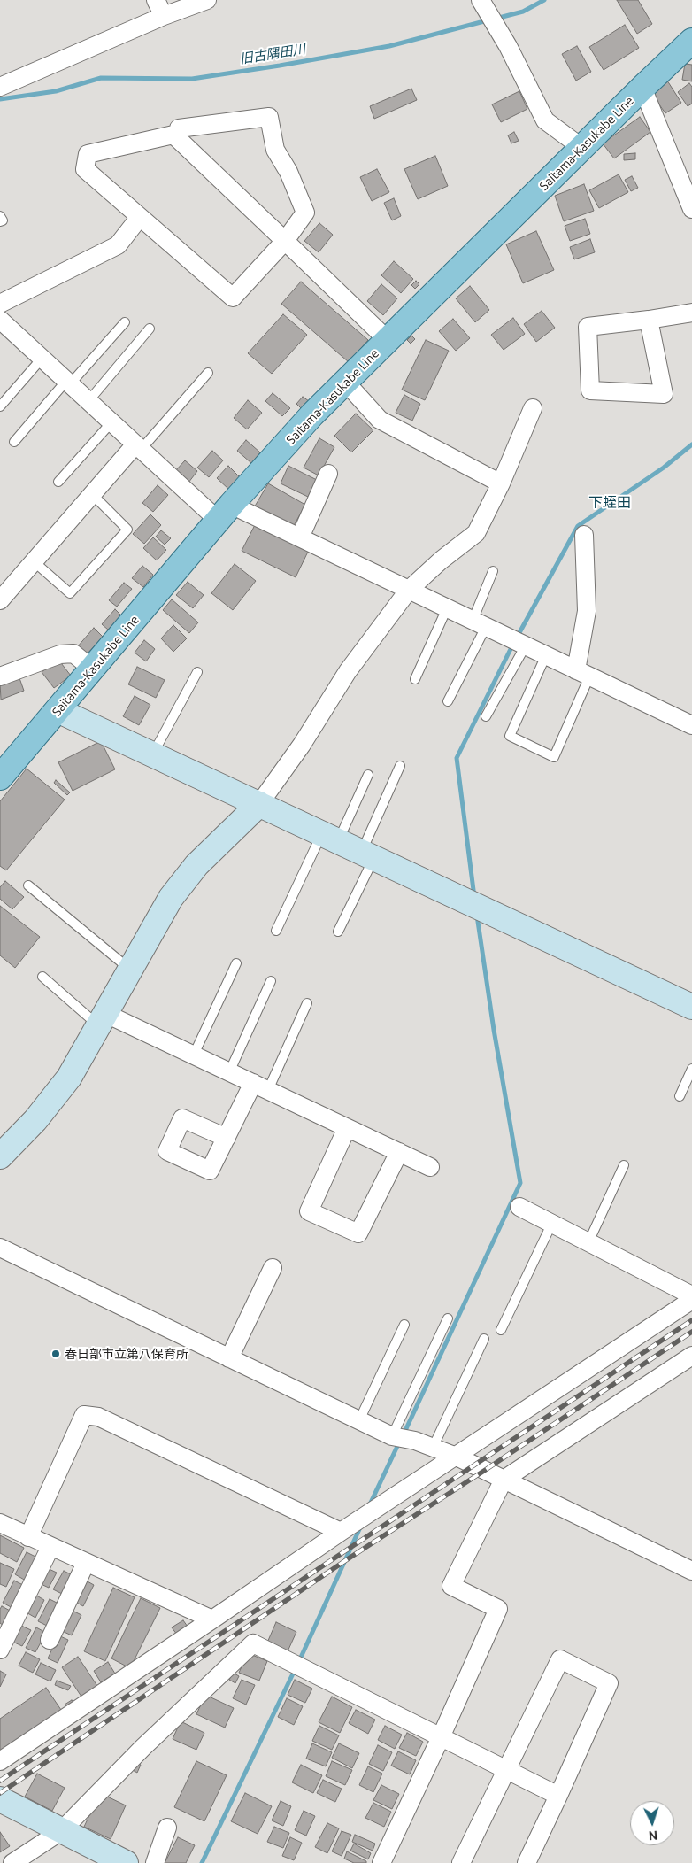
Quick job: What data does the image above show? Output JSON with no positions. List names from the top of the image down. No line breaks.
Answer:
{"streets":{"main road":["Saitama-Kasukabe Line"]},"districts":["下蛭田"],"water":["旧古隅田川"],"places":["春日部市立第八保育所"],"north":"bottom"}
